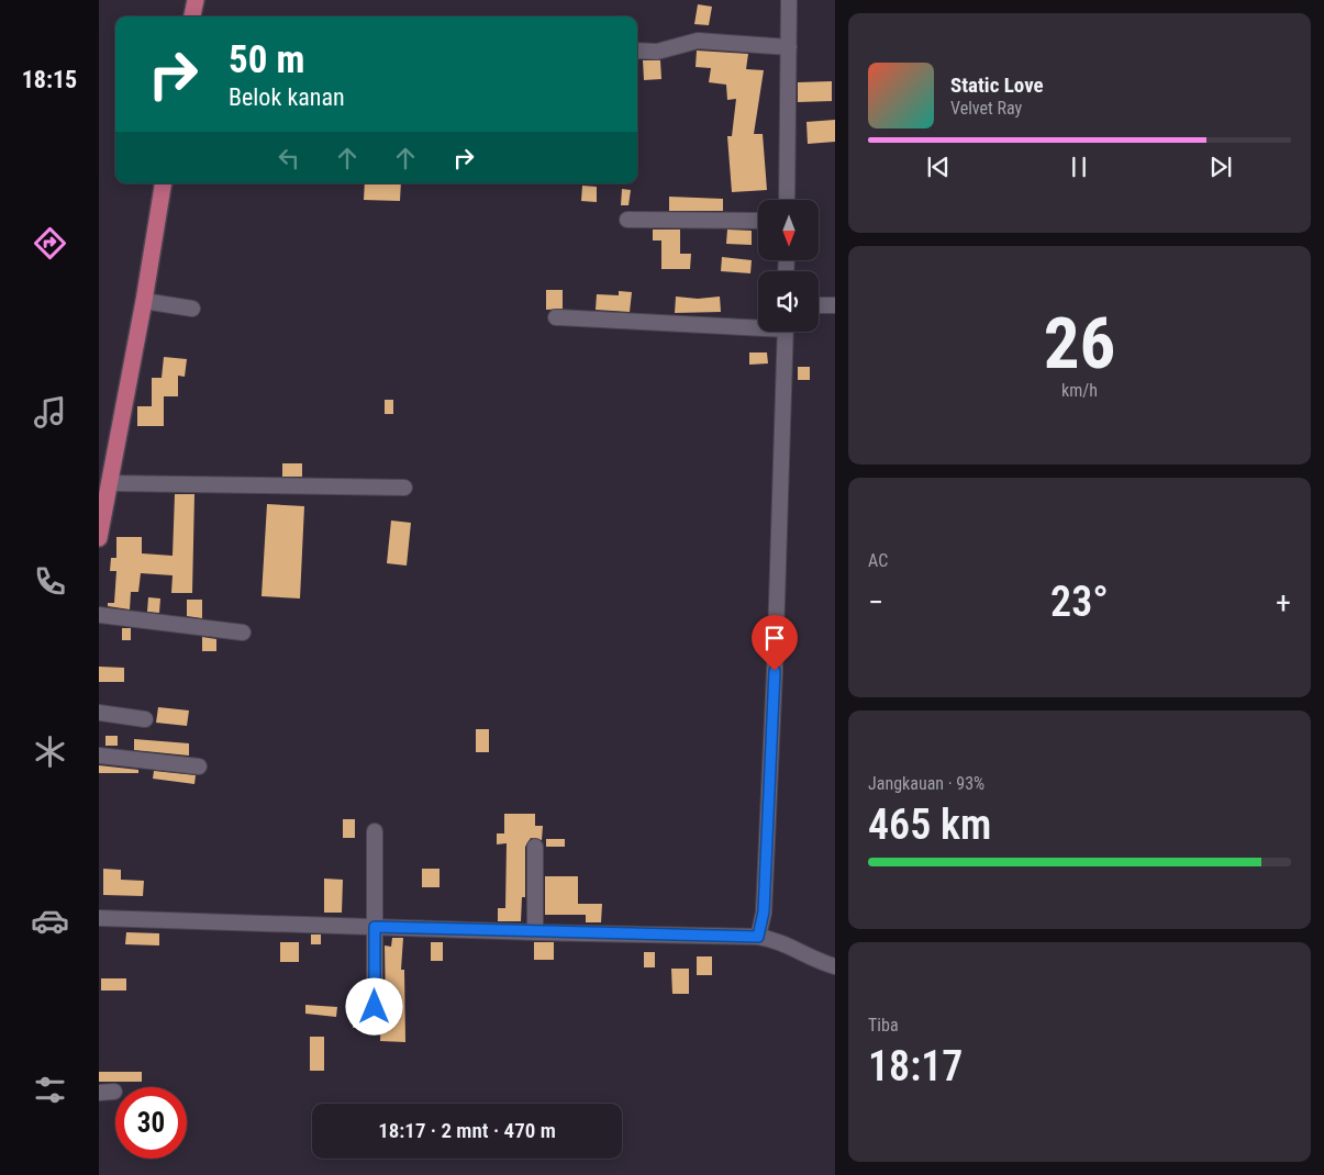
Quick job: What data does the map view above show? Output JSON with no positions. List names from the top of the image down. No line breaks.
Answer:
{"north":"bottom","page":{"tabs":"18:15","turn":["50 m","Belok kanan"],"song":["Static Love","Velvet Ray"],"tile":[["26","km/h"],"AC",["Jangkauan · 93%","465 km"],["Tiba","18:17"]],"heat":["−","23°","+"],"limit":"30","trip":"18:17 · 2 mnt · 470 m"}}
